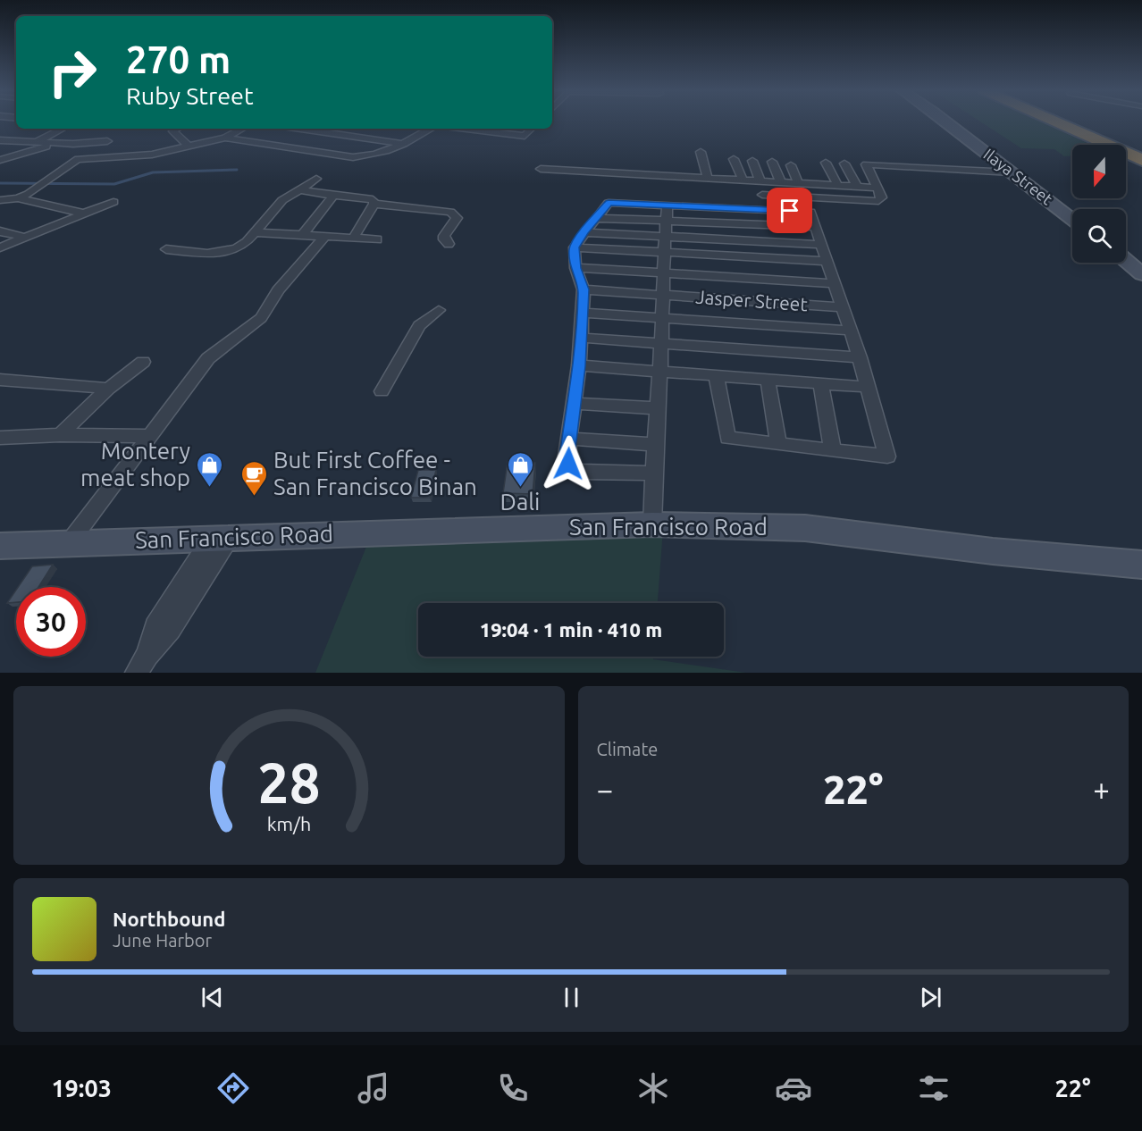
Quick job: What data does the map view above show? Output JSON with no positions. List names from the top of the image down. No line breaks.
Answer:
{"streets":{"main road":["Ilaya Street","San Francisco Road"],"street":["Jasper Street"]},"places":{"shop":["Montery meat shop","Dali"],"cafe":["But First Coffee - San Francisco Binan"]},"north":"bottom","page":{"turn":["270 m","Ruby Street"],"limit":"30","trip":"19:04 · 1 min · 410 m","tile":"Climate","heat":["−","22°","+"],"song":["Northbound","June Harbor"],"tabs":["19:03","22°"],"gauge":["28","km/h"]}}
